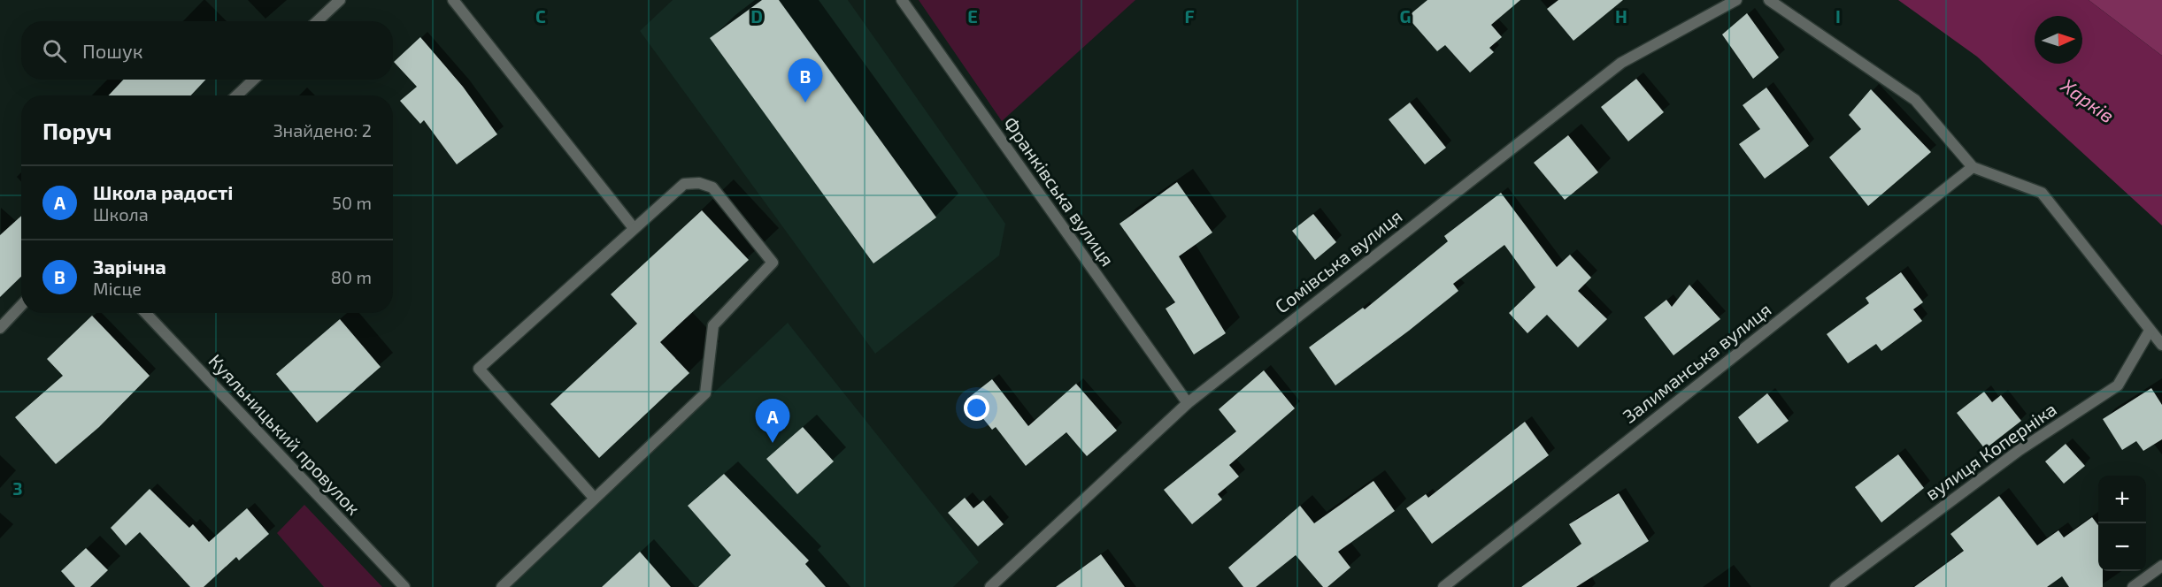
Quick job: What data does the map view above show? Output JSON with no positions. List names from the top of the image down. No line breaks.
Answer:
{"streets":{"street":["Франківська вулиця","Сомівська вулиця","Залиманська вулиця","Куяльницький провулок","вулиця Коперніка"]},"crossings":[["Франківська вулиця","Сомівська вулиця"]],"water":["Харків"],"north":"right","page":{"search":"Пошук","pins":["B","A"],"heading":["Поруч","Знайдено: 2"],"list":[{"mark":"A","name":"Школа радості","note":"Школа","value":"50 m"},{"mark":"B","name":"Зарічна","note":"Місце","value":"80 m"}],"map_buttons":["+","−"]},"grid":{"columns":["C","D","E","F","G","H","I"],"rows":["3"]}}
